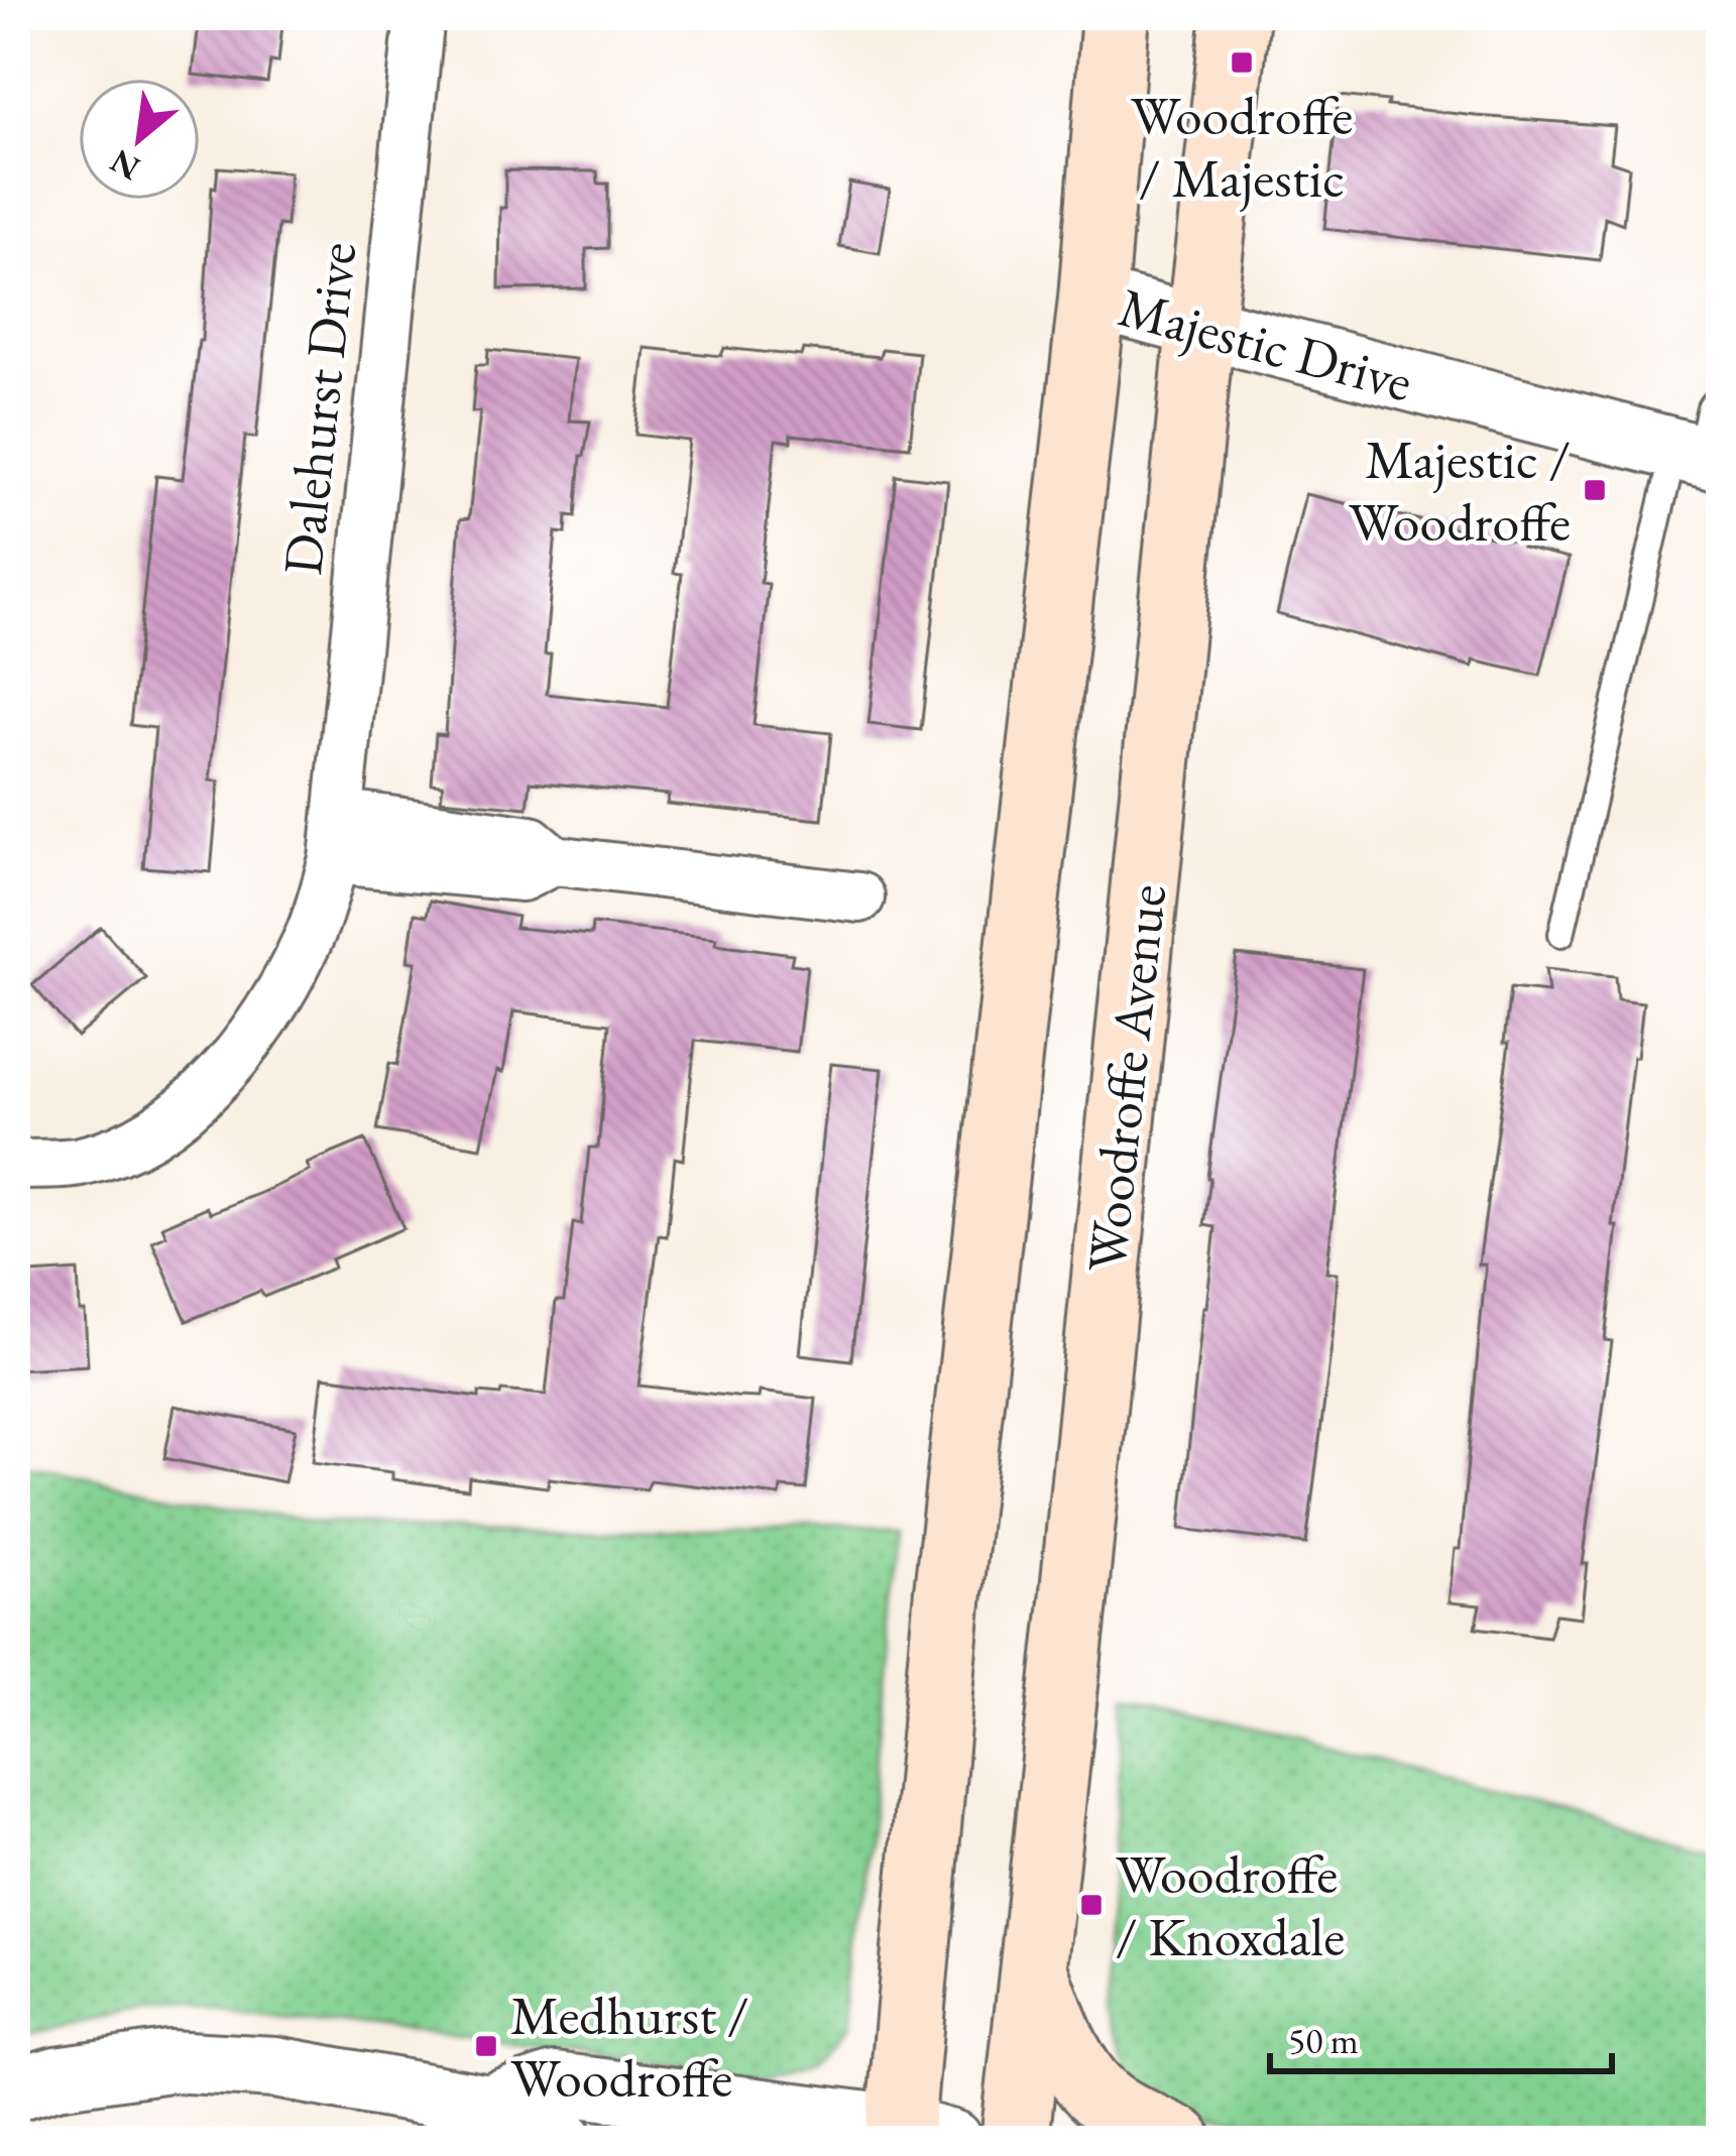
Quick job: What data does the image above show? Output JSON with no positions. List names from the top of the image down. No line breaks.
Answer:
{"streets":{"main road":["Woodroffe Avenue"],"street":["Majestic Drive","Dalehurst Drive"]},"crossings":[["Majestic Drive","Woodroffe Avenue"]],"places":{"transit":["Woodroffe / Majestic","Majestic / Woodroffe","Woodroffe / Knoxdale","Medhurst / Woodroffe"]},"scale_bar":"50 m","north":"bottom left"}
